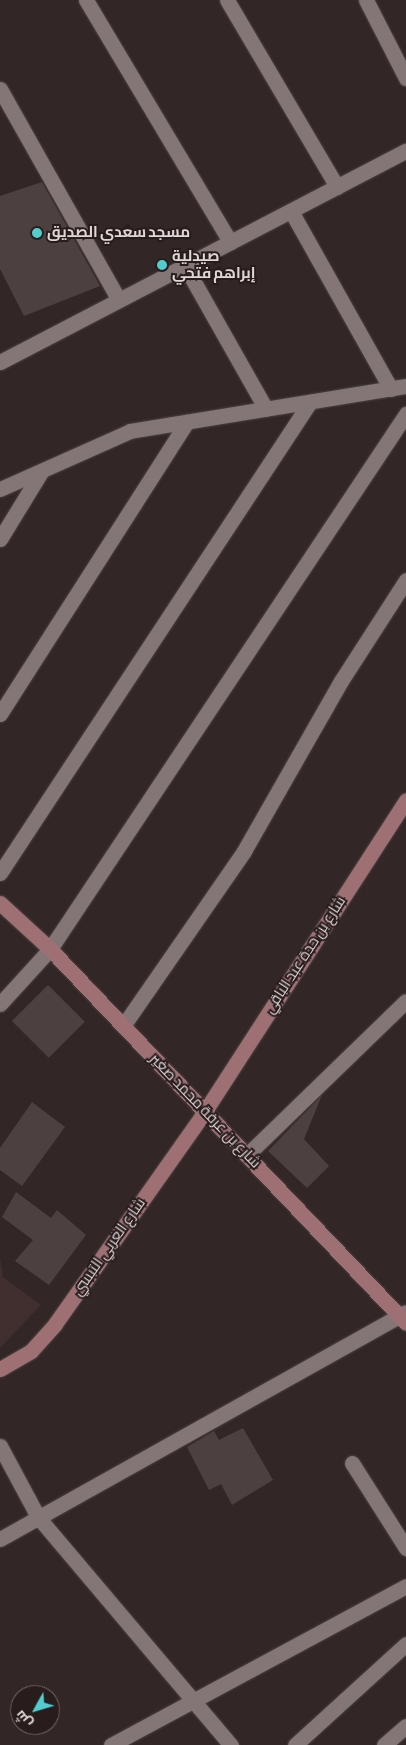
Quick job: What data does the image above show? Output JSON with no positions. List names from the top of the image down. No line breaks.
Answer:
{"streets":{"street":["شارع بن حدة عبد الباقي","شارع بن عرفة محمد صغير","شارع العربي التبسي"]},"crossings":[["شارع بن حدة عبد الباقي","شارع بن عرفة محمد صغير"],["شارع بن حدة عبد الباقي","شارع العربي التبسي"],["شارع بن عرفة محمد صغير","شارع العربي التبسي"]],"places":["مسجد سعدي الصديق","صيدلية إبراهم فتحي"],"north":"bottom left"}
